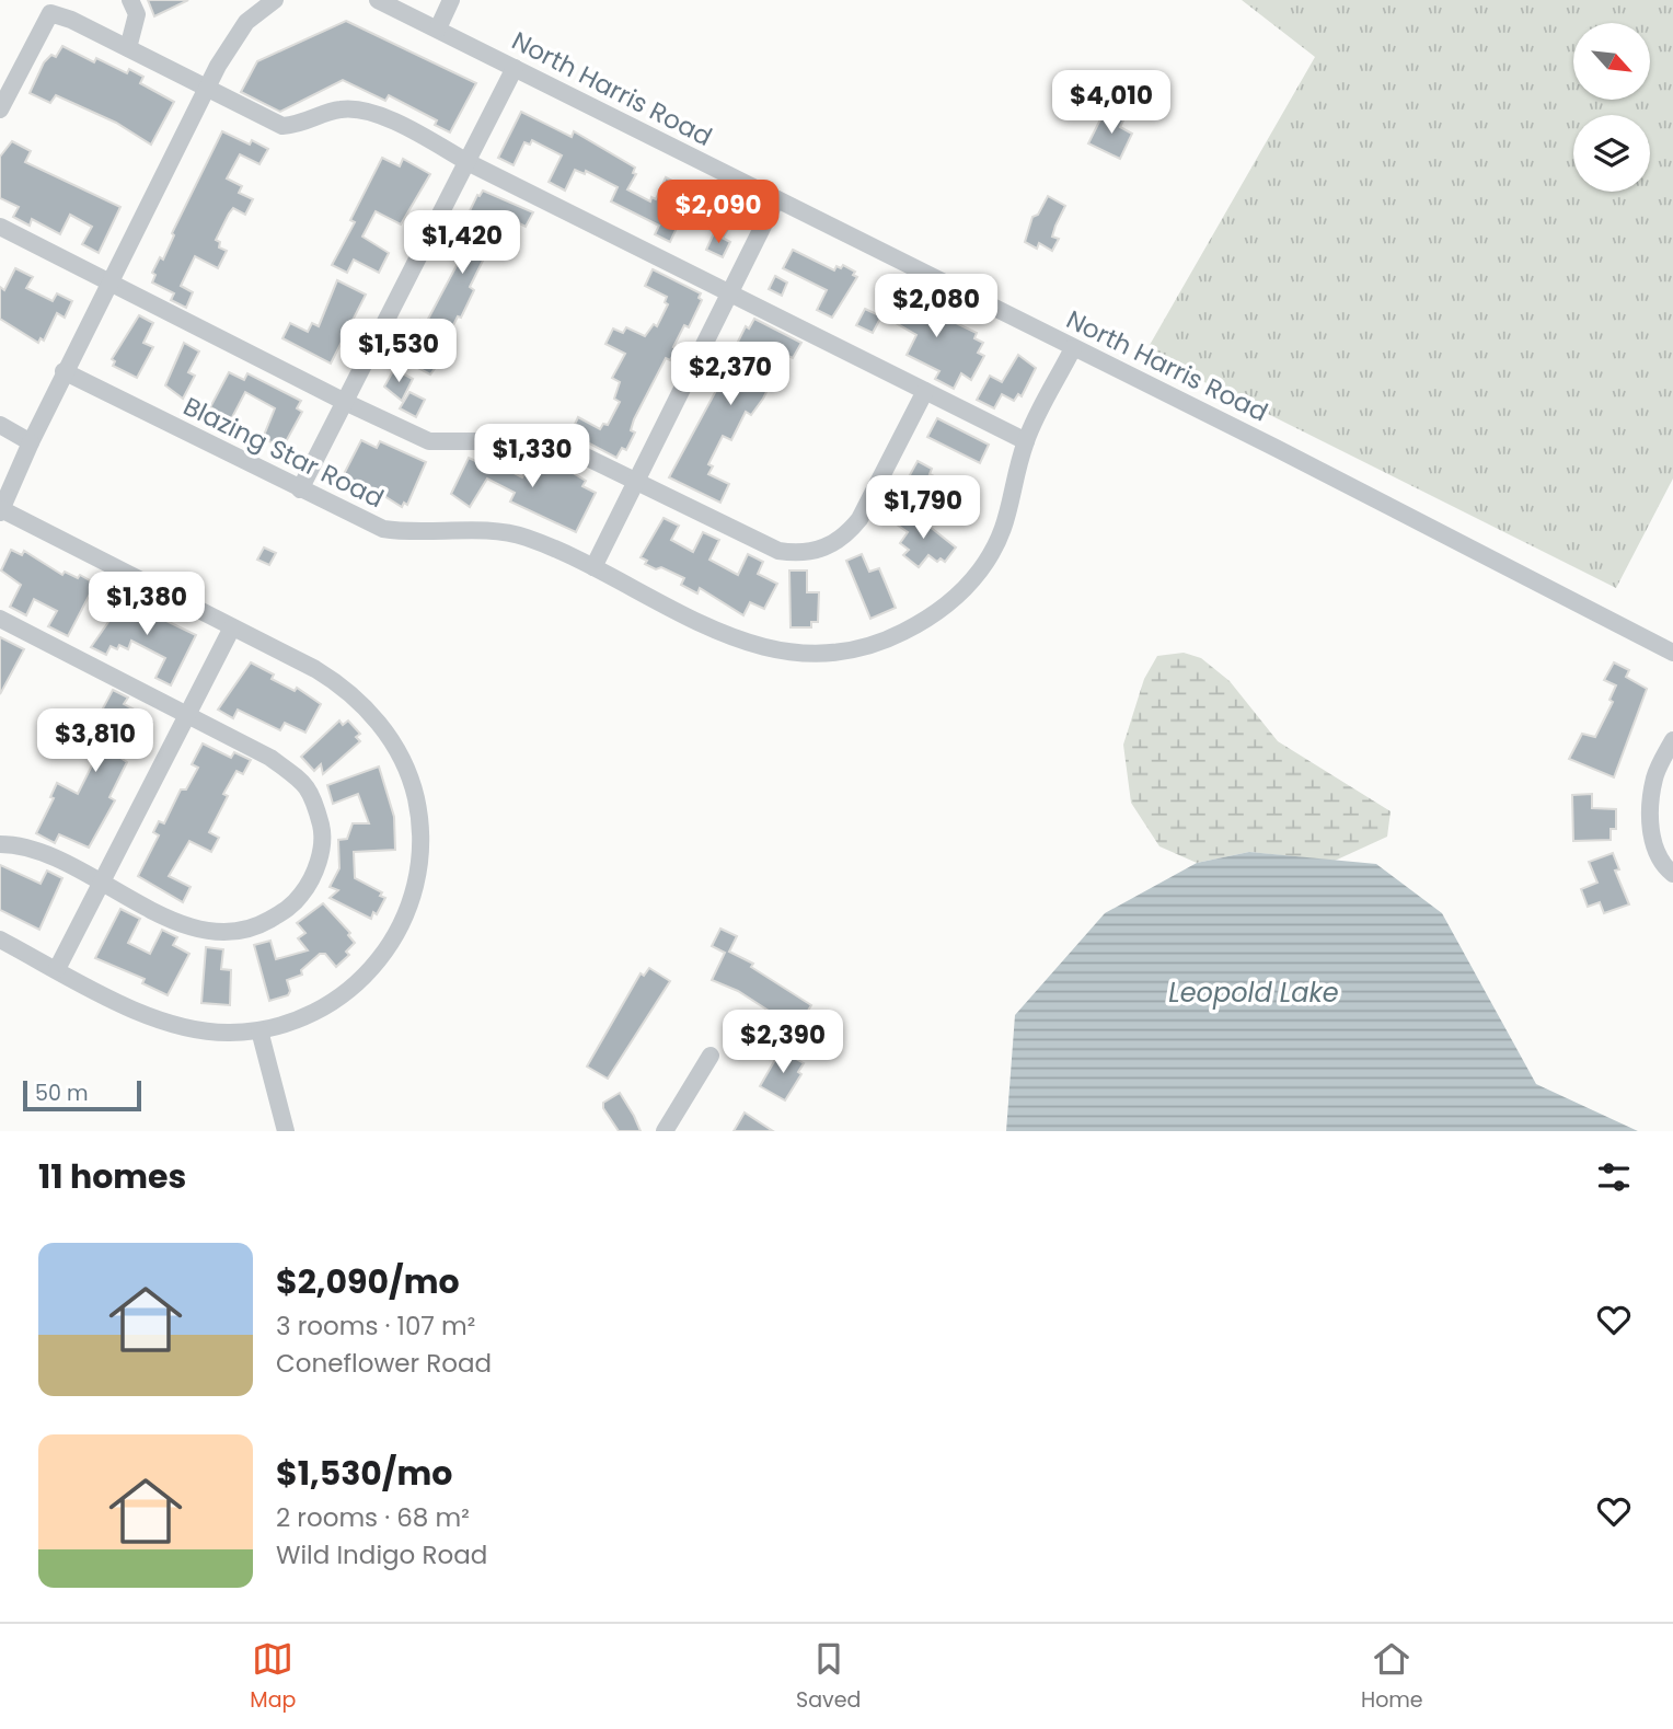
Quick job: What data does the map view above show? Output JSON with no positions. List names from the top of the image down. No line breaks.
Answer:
{"streets":{"street":["North Harris Road","Blazing Star Road"]},"crossings":[["North Harris Road","Blazing Star Road"]],"water":["Leopold Lake"],"scale_bar":"50 m","north":"bottom right","page":{"price":["$4,010","$2,090","$1,420","$2,080","$1,530","$2,370","$1,330","$1,790","$1,380","$3,810","$2,390"],"scale":"50 m","heading":"11 homes","list":[{"name":"$2,090/mo","note":"3 rooms · 107 m² · Coneflower Road"},{"name":"$1,530/mo","note":"2 rooms · 68 m² · Wild Indigo Road"}],"tabs":["Map","Saved","Home"]}}
